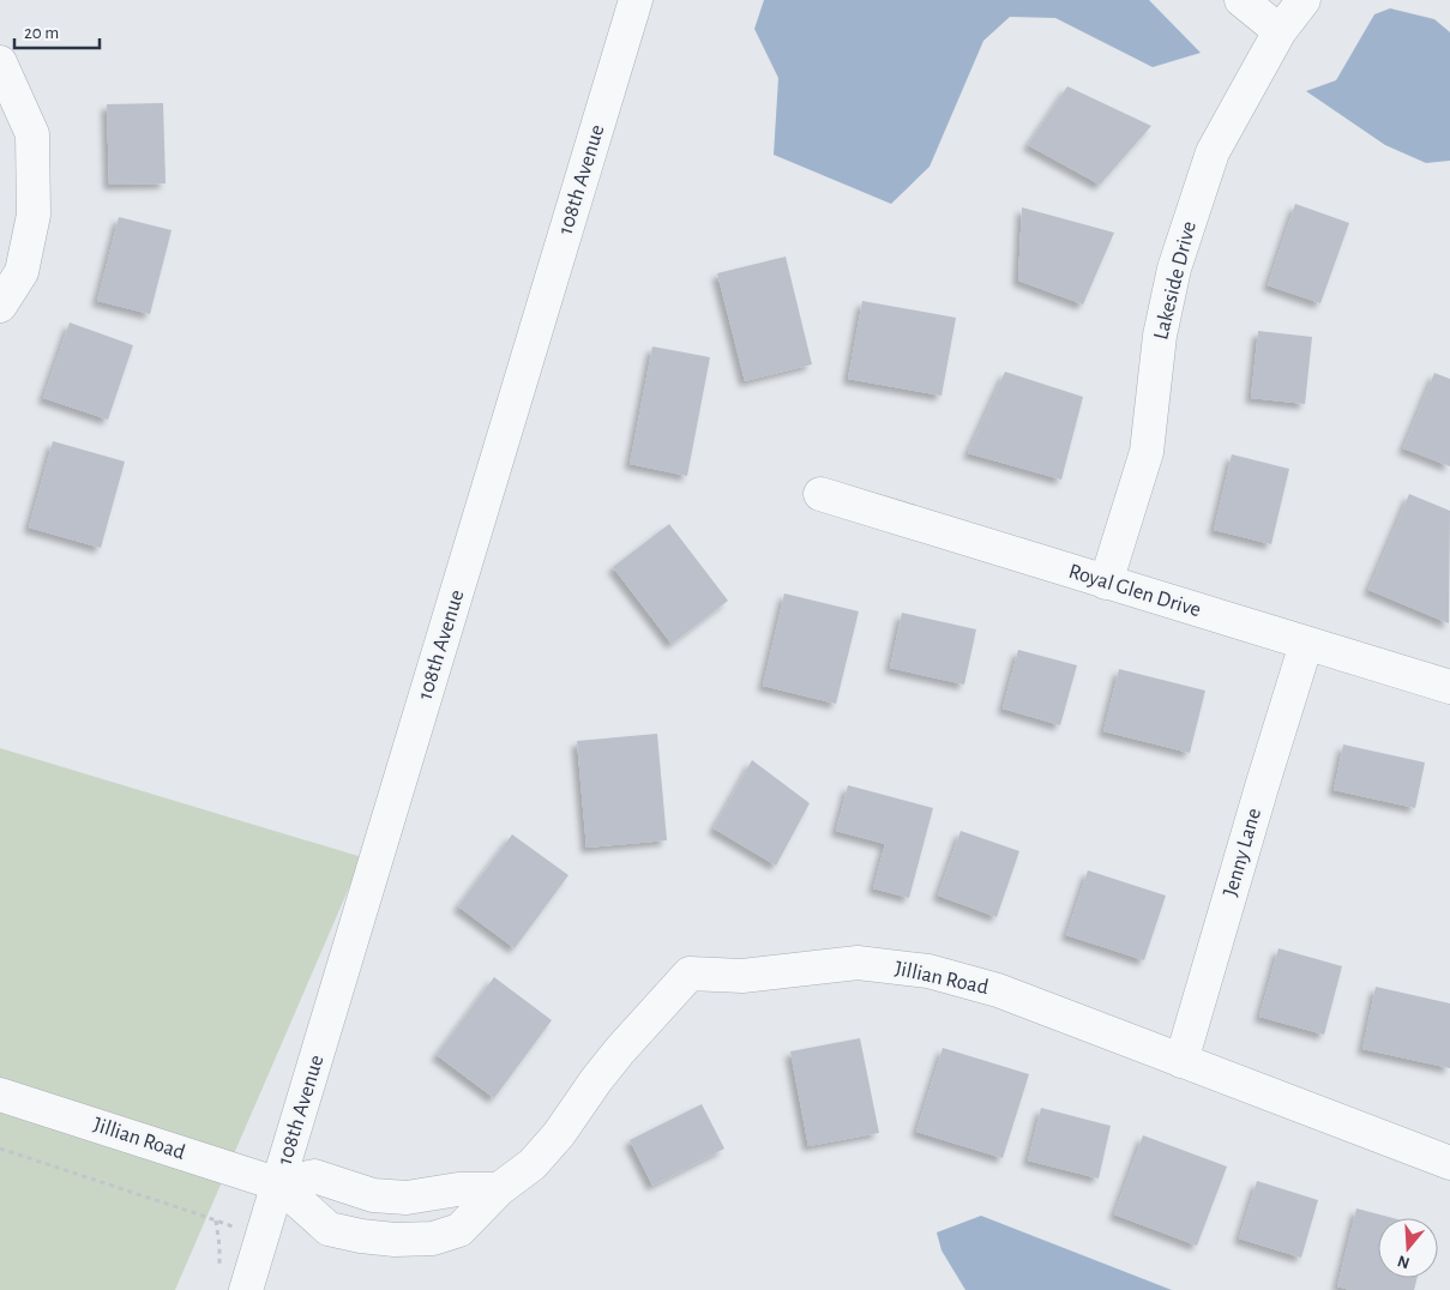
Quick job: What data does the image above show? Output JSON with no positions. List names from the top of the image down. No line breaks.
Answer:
{"streets":{"street":["108th Avenue","Lakeside Drive","Royal Glen Drive","Jenny Lane","Jillian Road"]},"crossings":[["108th Avenue","Jillian Road"],["Lakeside Drive","Royal Glen Drive"],["Royal Glen Drive","Jenny Lane"],["Jenny Lane","Jillian Road"]],"scale_bar":"20 m","north":"bottom"}
